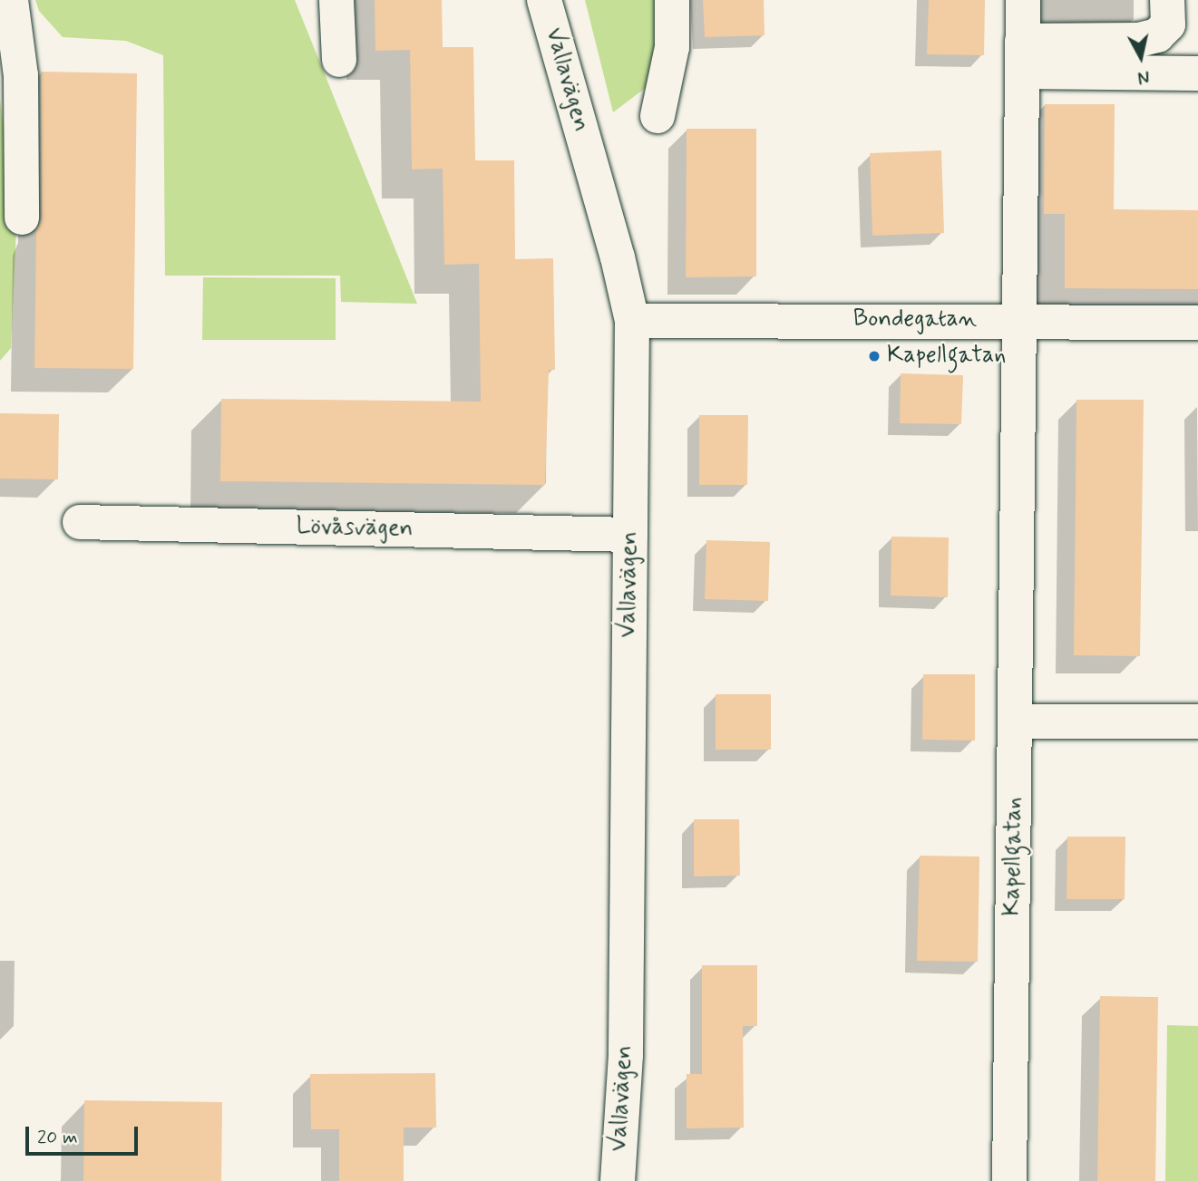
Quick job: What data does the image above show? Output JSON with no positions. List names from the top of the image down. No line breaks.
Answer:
{"streets":{"street":["Vallavägen","Bondegatan","Lövåsvägen","Kapellgatan"]},"crossings":[["Vallavägen","Bondegatan"],["Vallavägen","Lövåsvägen"],["Bondegatan","Kapellgatan"]],"places":["Kapellgatan"],"scale_bar":"20 m","north":"bottom"}
